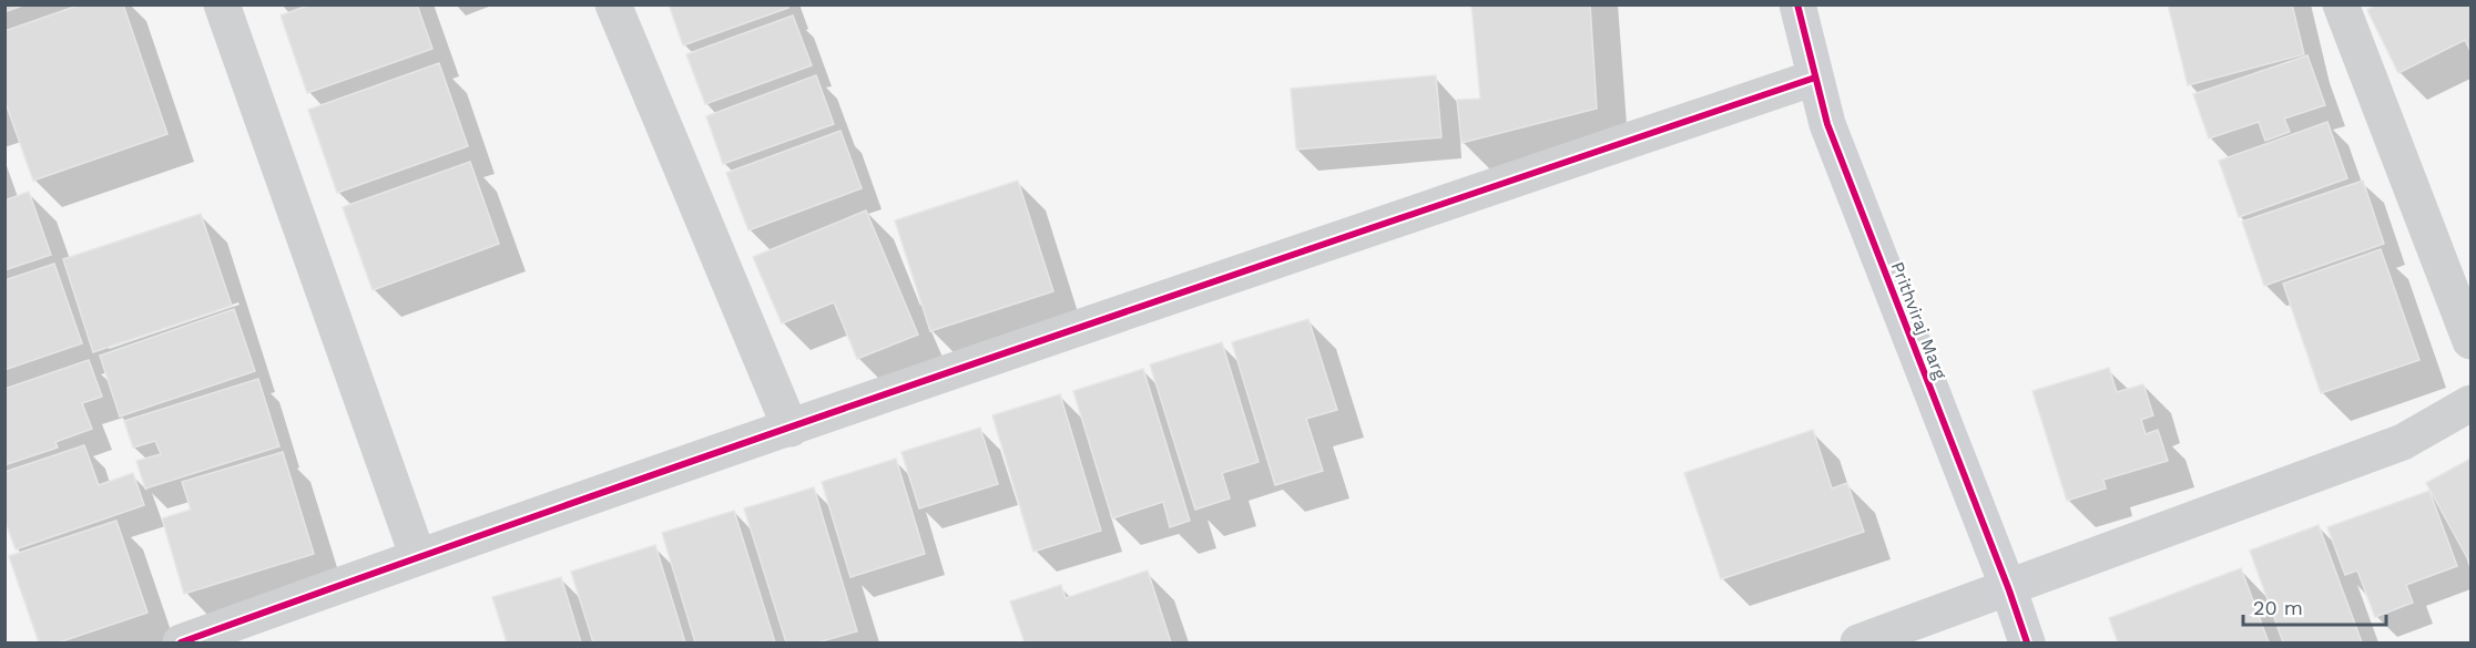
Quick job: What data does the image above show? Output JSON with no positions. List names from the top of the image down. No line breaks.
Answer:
{"streets":{"street":["Prithviraj Marg"]},"scale_bar":"20 m"}
